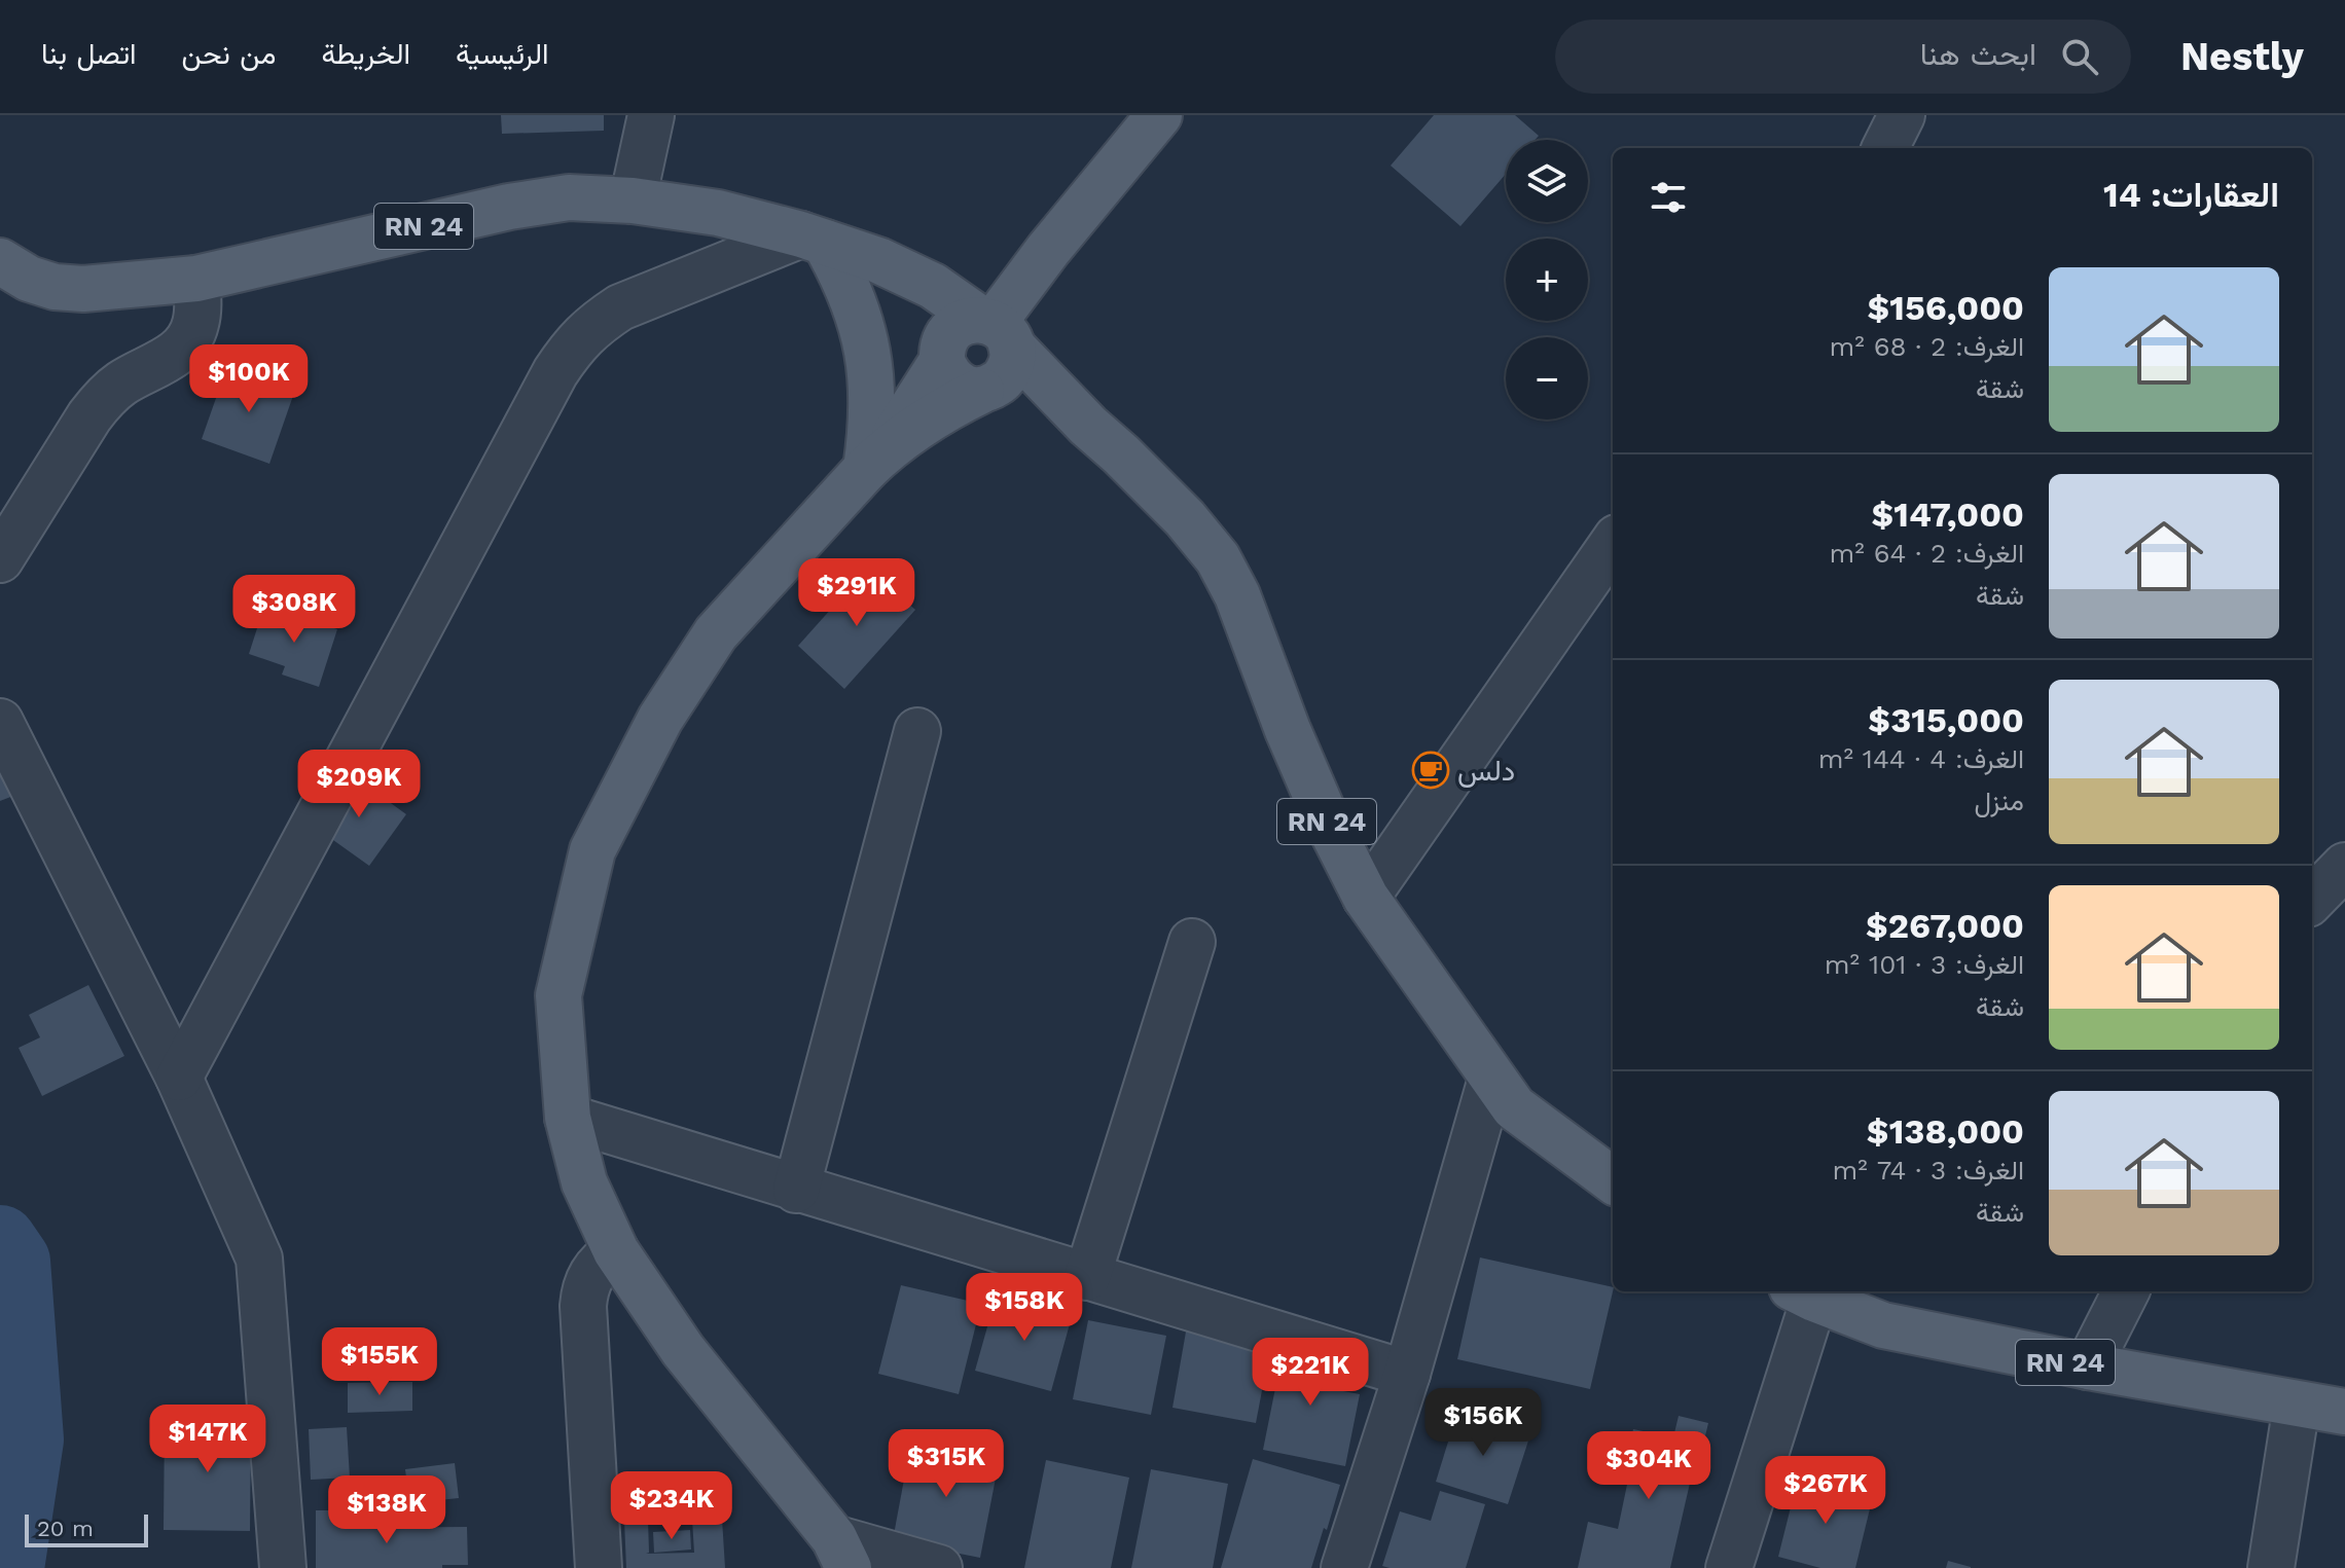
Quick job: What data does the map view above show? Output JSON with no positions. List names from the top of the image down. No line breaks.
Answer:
{"streets":{"main road":["RN 24"]},"places":{"cafe":["دلس"]},"scale_bar":"20 m","page":{"header":"Nestly","search":"ابحث هنا","nav":["الرئيسية","الخريطة","من نحن","اتصل بنا"],"map_buttons":["+","−"],"heading":"العقارات: 14","list":[{"name":"$156,000","note":"الغرف: 2 · 68 m² · شقة"},{"name":"$147,000","note":"الغرف: 2 · 64 m² · شقة"},{"name":"$315,000","note":"الغرف: 4 · 144 m² · منزل"},{"name":"$267,000","note":"الغرف: 3 · 101 m² · شقة"},{"name":"$138,000","note":"الغرف: 3 · 74 m² · شقة"}],"price":["$100K","$291K","$308K","$209K","$158K","$155K","$221K","$156K","$147K","$315K","$304K","$267K","$234K","$138K"],"scale":"20 m"}}
